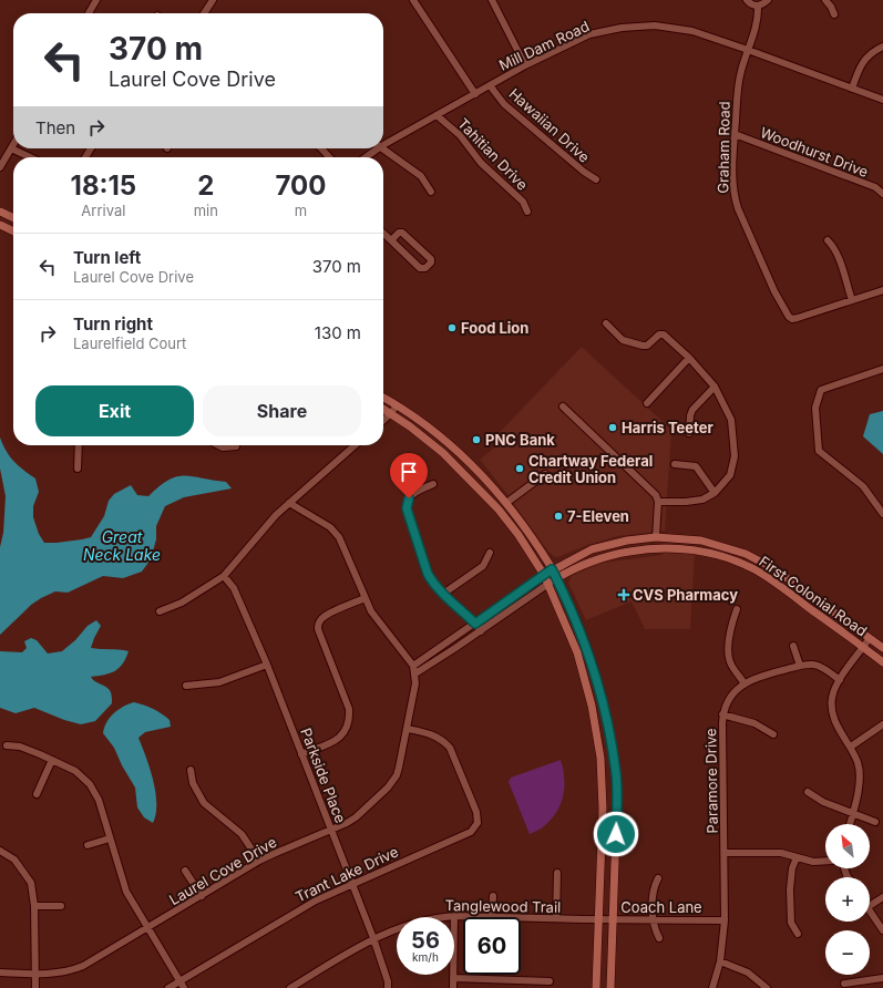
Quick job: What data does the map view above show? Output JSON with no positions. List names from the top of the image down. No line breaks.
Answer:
{"streets":{"main road":["First Colonial Road"],"street":["Mill Dam Road","Hawaiian Drive","Graham Road","Woodhurst Drive","Tahitian Drive","Parkside Place","Paramore Drive","Laurel Cove Drive","Trant Lake Drive","Tanglewood Trail","Coach Lane"]},"crossings":[["Mill Dam Road","Hawaiian Drive"],["Mill Dam Road","Graham Road"],["Mill Dam Road","Tahitian Drive"],["Graham Road","Woodhurst Drive"],["Parkside Place","Laurel Cove Drive"],["Parkside Place","Trant Lake Drive"],["Parkside Place","Tanglewood Trail"],["Paramore Drive","Coach Lane"],["Laurel Cove Drive","Trant Lake Drive"],["Tanglewood Trail","Coach Lane"]],"water":["Great Neck Lake"],"places":{"other":["Food Lion","Harris Teeter","PNC Bank","Chartway Federal Credit Union","7-Eleven"],"health":["CVS Pharmacy"]},"north":"top left","page":{"turn":["370 m","Laurel Cove Drive"],"then":"Then","eta":["18:15","Arrival","2","min","700","m"],"list":[{"name":"Turn left","note":"Laurel Cove Drive","value":"370 m"},{"name":"Turn right","note":"Laurelfield Court","value":"130 m"}],"buttons":["Exit","Share"],"map_buttons":["+","−"],"speed":"56 km/h","limit":"60"}}
